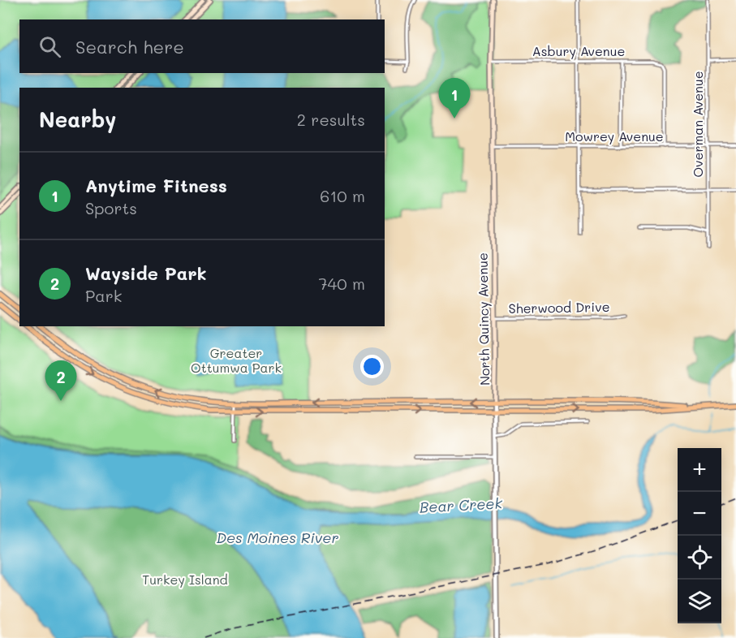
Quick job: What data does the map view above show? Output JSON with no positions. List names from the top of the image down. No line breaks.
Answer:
{"streets":{"main road":["North Quincy Avenue"],"street":["Asbury Avenue","Overman Avenue","Mowrey Avenue","Sherwood Drive"]},"crossings":[["Asbury Avenue","Mowrey Avenue"],["Asbury Avenue","North Quincy Avenue"],["Overman Avenue","Mowrey Avenue"],["Mowrey Avenue","North Quincy Avenue"],["Sherwood Drive","North Quincy Avenue"]],"water":["Bear Creek","Des Moines River"],"parks":["Greater Ottumwa Park","Turkey Island"],"page":{"search":"Search here","pins":["1","2"],"heading":["Nearby","2 results"],"list":[{"mark":"1","name":"Anytime Fitness","note":"Sports","value":"610 m"},{"mark":"2","name":"Wayside Park","note":"Park","value":"740 m"}],"map_buttons":["+","−"]}}
